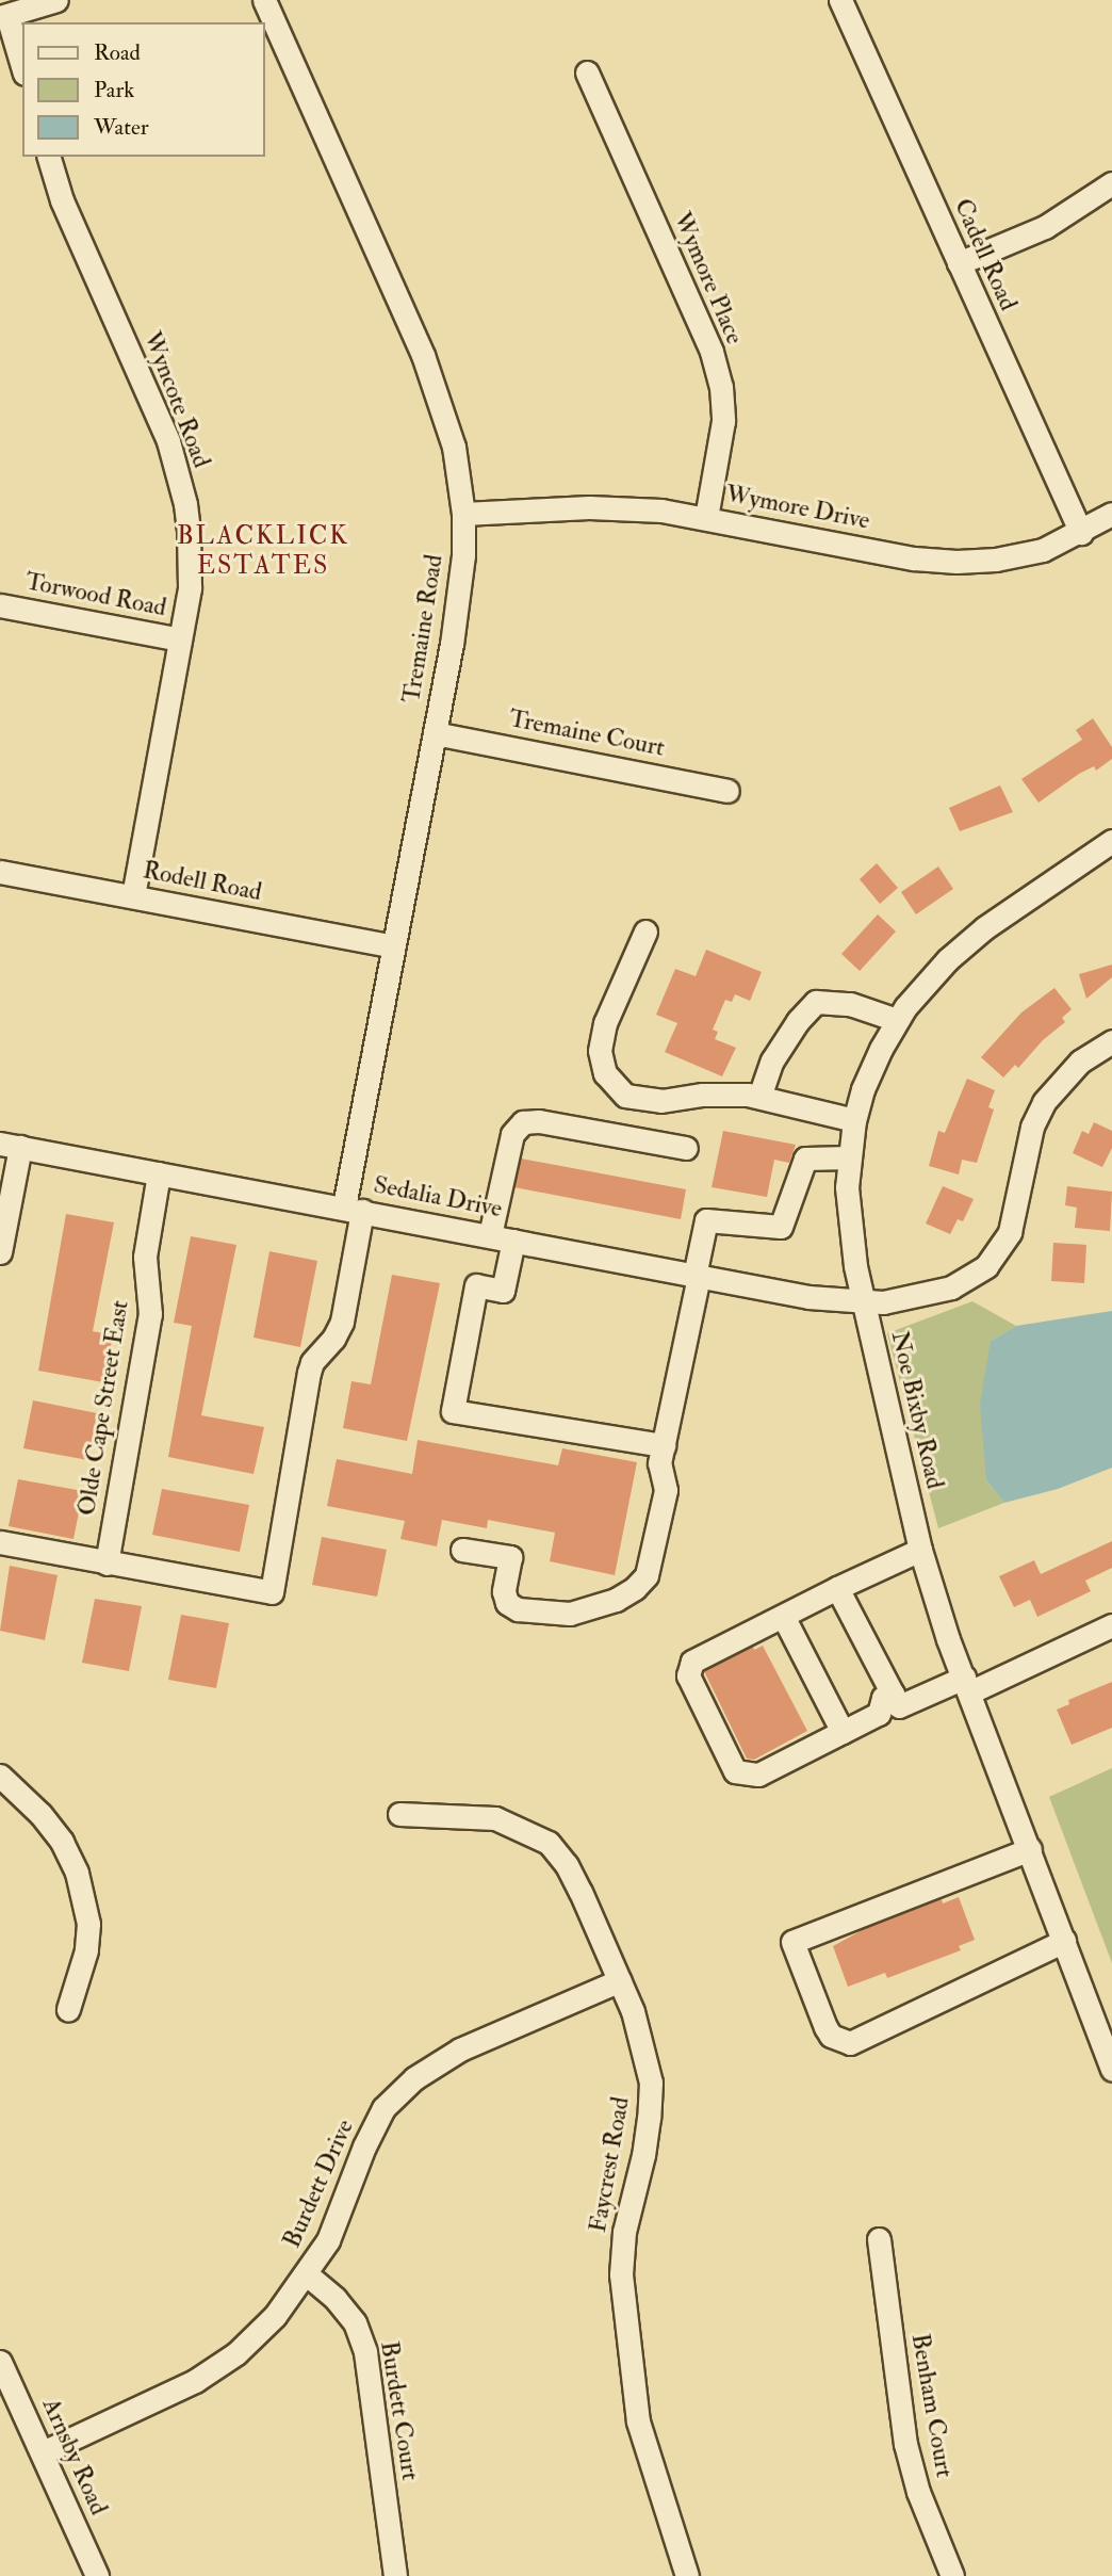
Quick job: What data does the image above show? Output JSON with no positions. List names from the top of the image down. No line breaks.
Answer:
{"streets":{"street":["Cadell Road","Wymore Place","Wyncote Road","Wymore Drive","Torwood Road","Tremaine Road","Tremaine Court","Rodell Road","Sedalia Drive","Olde Cape Street East","Noe Bixby Road","Faycrest Road","Burdett Drive","Benham Court","Burdett Court","Arnsby Road"]},"crossings":[["Cadell Road","Wymore Drive"],["Wymore Place","Wymore Drive"],["Wyncote Road","Torwood Road"],["Wyncote Road","Rodell Road"],["Wymore Drive","Tremaine Road"],["Tremaine Road","Tremaine Court"],["Tremaine Road","Rodell Road"],["Tremaine Road","Sedalia Drive"],["Tremaine Road","Olde Cape Street East"],["Sedalia Drive","Olde Cape Street East"],["Sedalia Drive","Noe Bixby Road"],["Faycrest Road","Burdett Drive"],["Burdett Drive","Burdett Court"],["Burdett Drive","Arnsby Road"]],"districts":["BLACKLICK ESTATES"],"legend":["Road","Park","Water"]}
